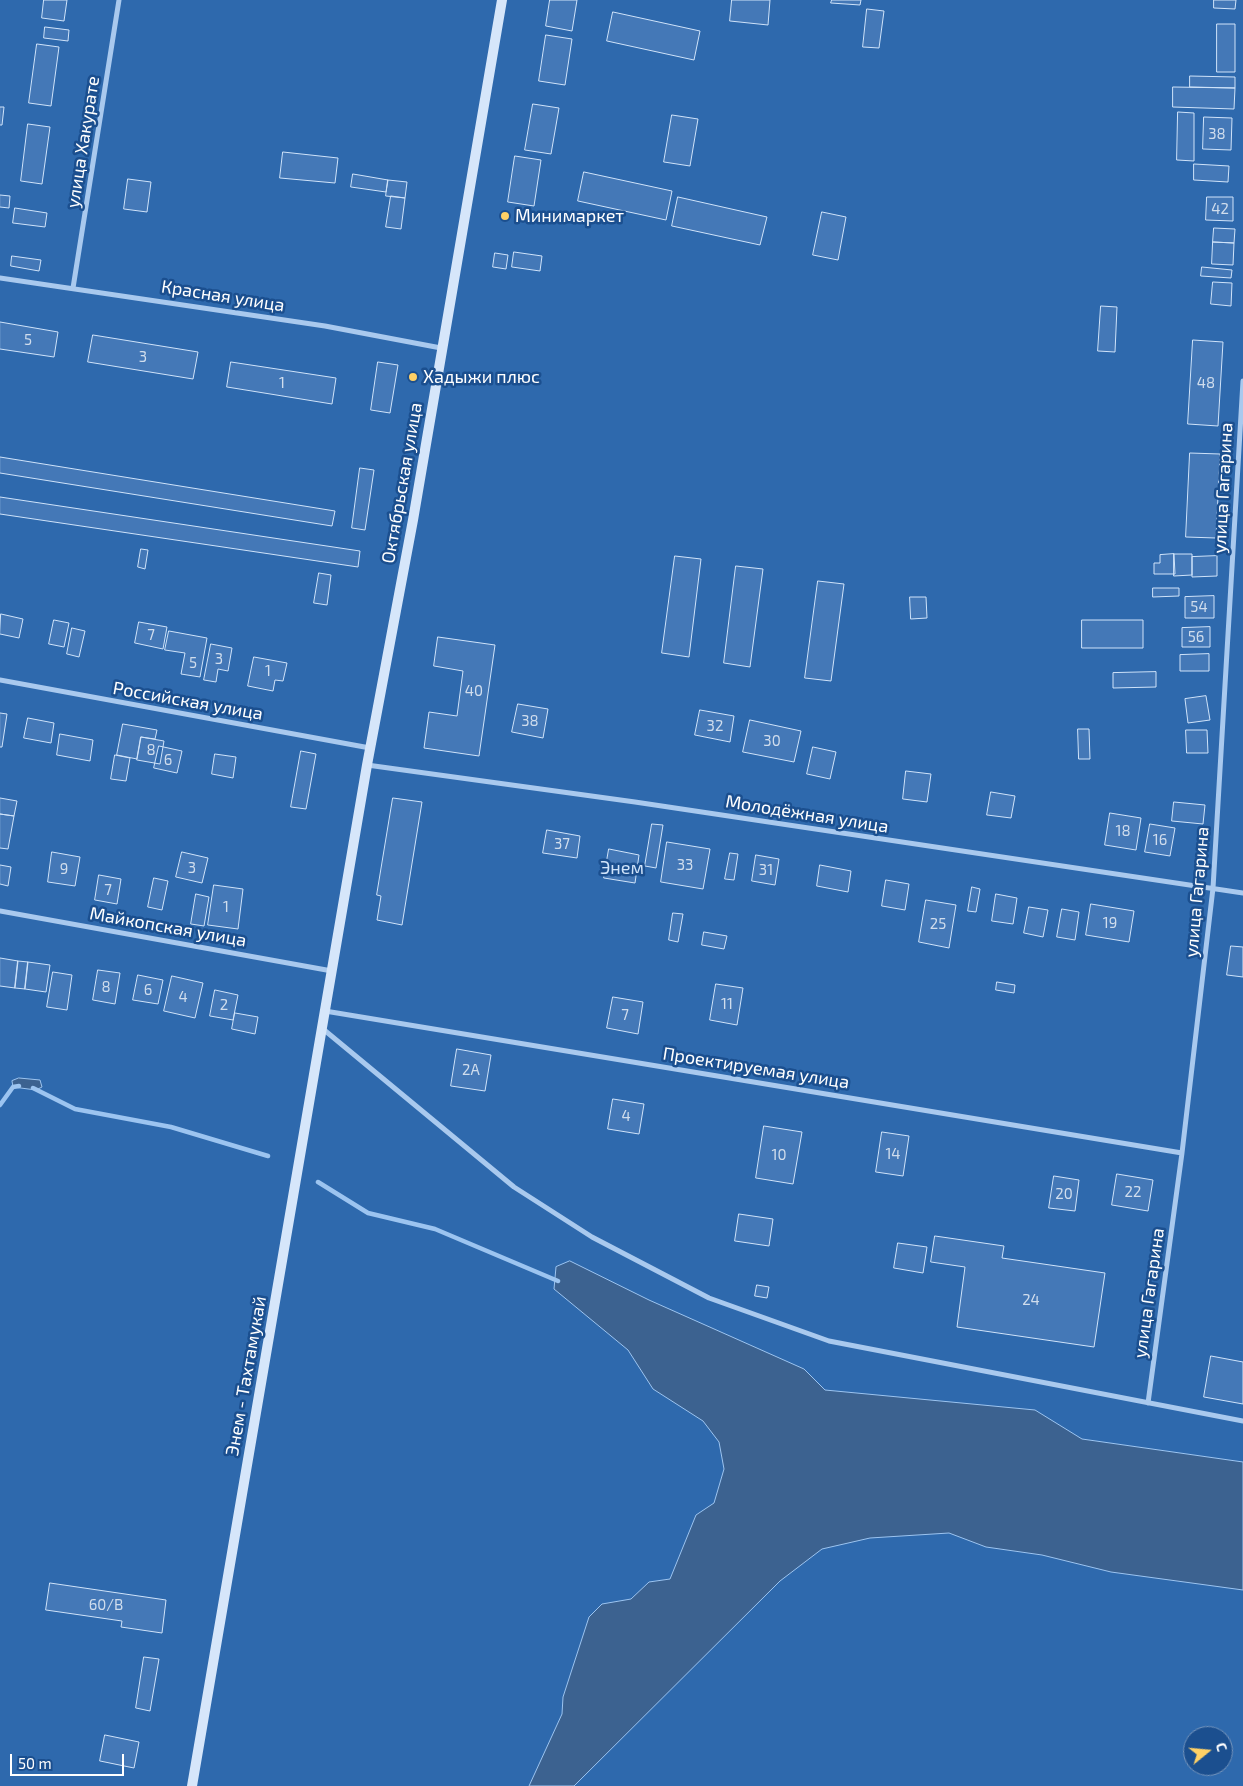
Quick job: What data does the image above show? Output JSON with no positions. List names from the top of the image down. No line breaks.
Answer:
{"streets":{"main road":["Октябрьская улица","Энем - Тахтамукай"],"street":["улица Хакурате","Красная улица","улица Гагарина","Российская улица","Молодёжная улица","Майкопская улица","Проектируемая улица"]},"crossings":[["улица Хакурате","Красная улица"],["Красная улица","Октябрьская улица"],["Октябрьская улица","Российская улица"],["Октябрьская улица","Молодёжная улица"],["Октябрьская улица","Майкопская улица"],["Октябрьская улица","Энем - Тахтамукай"],["улица Гагарина","Молодёжная улица"],["улица Гагарина","Проектируемая улица"],["Майкопская улица","Энем - Тахтамукай"],["Проектируемая улица","Энем - Тахтамукай"]],"parks":["Энем"],"places":["Минимаркет","Хадыжи плюс"],"house_numbers":["38","42","5","3","1","48","54","7","56","3","5","1","40","38","32","30","8","6","18","16","37","33","3","9","31","7","1","19","25","8","6","4","11","2","7","2А","4","14","10","22","20","24","60/В"],"scale_bar":"50 m","north":"right"}
